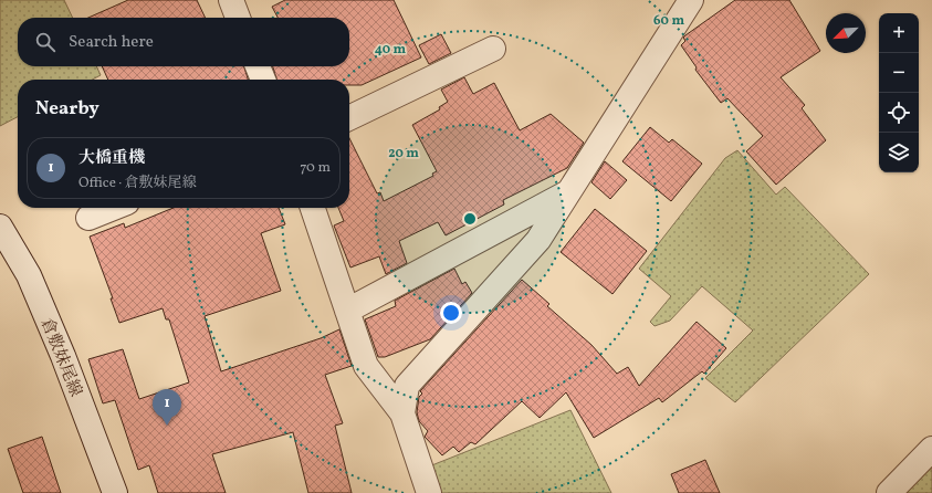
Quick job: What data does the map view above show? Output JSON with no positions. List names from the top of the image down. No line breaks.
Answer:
{"streets":{"street":["倉敷妹尾線"]},"north":"bottom left","page":{"map_buttons":["+","−"],"search":"Search here","heading":"Nearby","list":[{"mark":"1","name":"大橋重機","note":"Office · 倉敷妹尾線","value":"70 m"}],"pins":"1"},"rings":["60 m","40 m","20 m"]}
